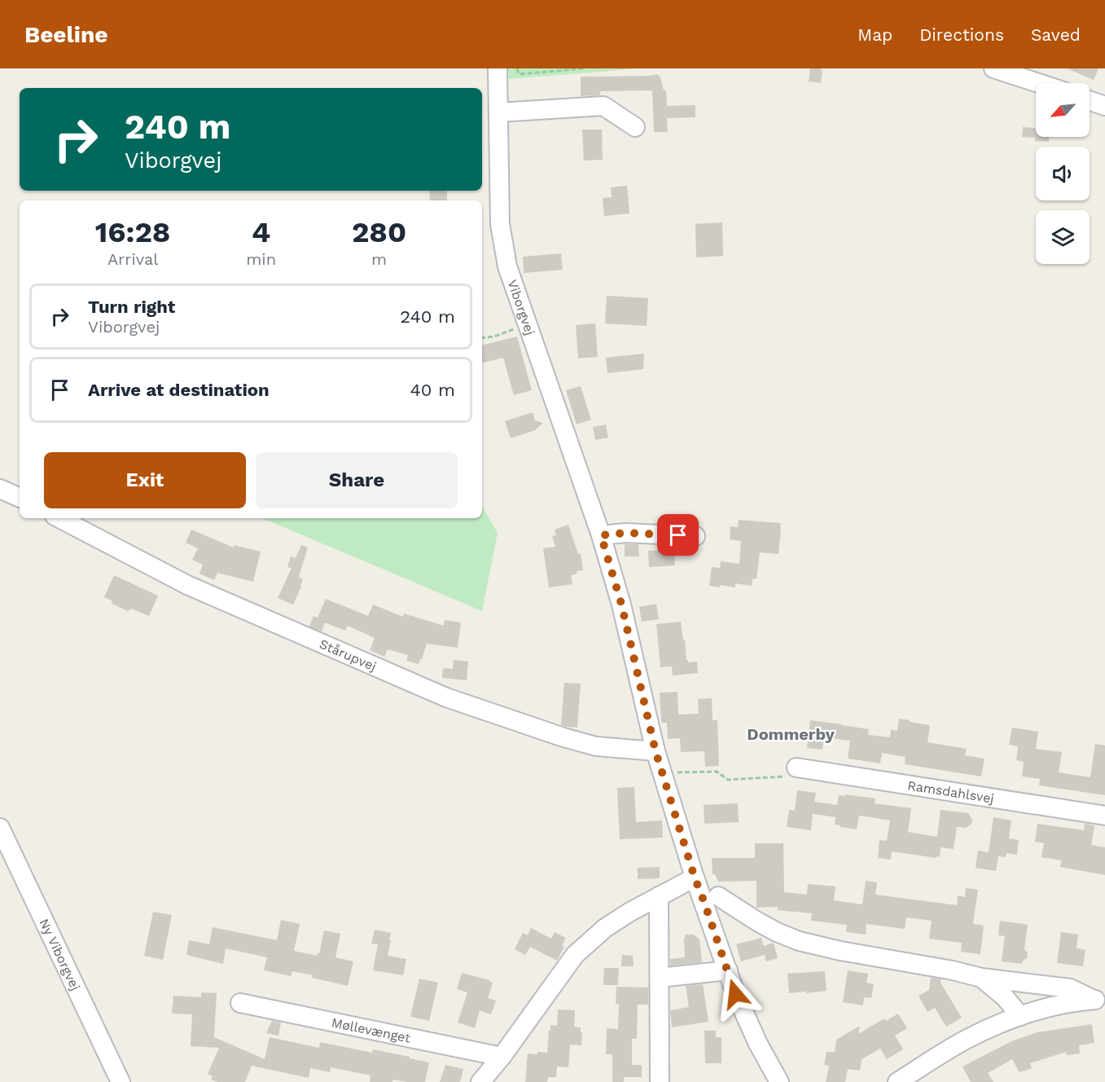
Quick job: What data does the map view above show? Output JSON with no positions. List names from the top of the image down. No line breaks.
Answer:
{"streets":{"street":["Viborgvej","Stårupvej","Ramsdahlsvej","Ny Viborgvej","Møllevænget"]},"crossings":[["Viborgvej","Stårupvej"]],"districts":["Dommerby"],"north":"bottom left","page":{"header":"Beeline","nav":["Map","Directions","Saved"],"turn":["240 m","Viborgvej"],"eta":["16:28","Arrival","4","min","280","m"],"list":[{"name":"Turn right","note":"Viborgvej","value":"240 m"},{"name":"Arrive at destination","value":"40 m"}],"buttons":["Exit","Share"]}}
